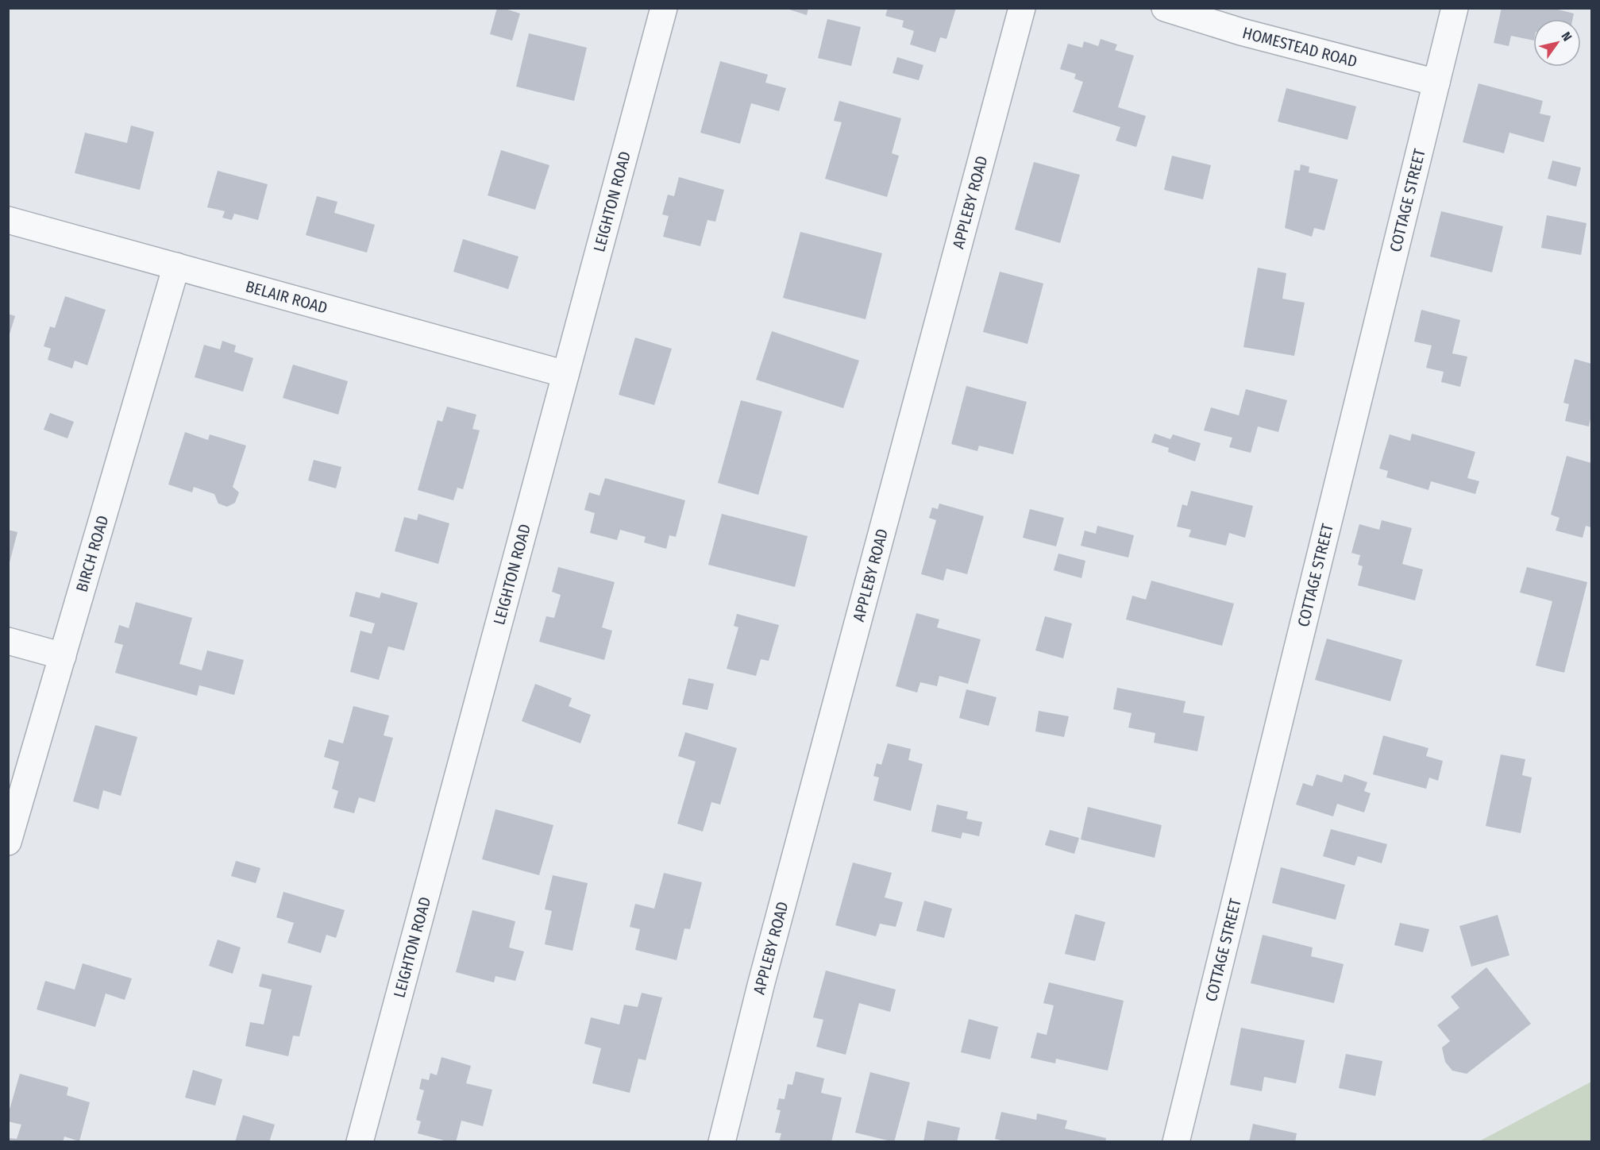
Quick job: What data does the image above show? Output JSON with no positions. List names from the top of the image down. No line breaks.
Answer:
{"streets":{"street":["HOMESTEAD ROAD","COTTAGE STREET","LEIGHTON ROAD","APPLEBY ROAD","BELAIR ROAD","BIRCH ROAD"]},"crossings":[["HOMESTEAD ROAD","COTTAGE STREET"],["LEIGHTON ROAD","BELAIR ROAD"],["BELAIR ROAD","BIRCH ROAD"]],"north":"top right"}
